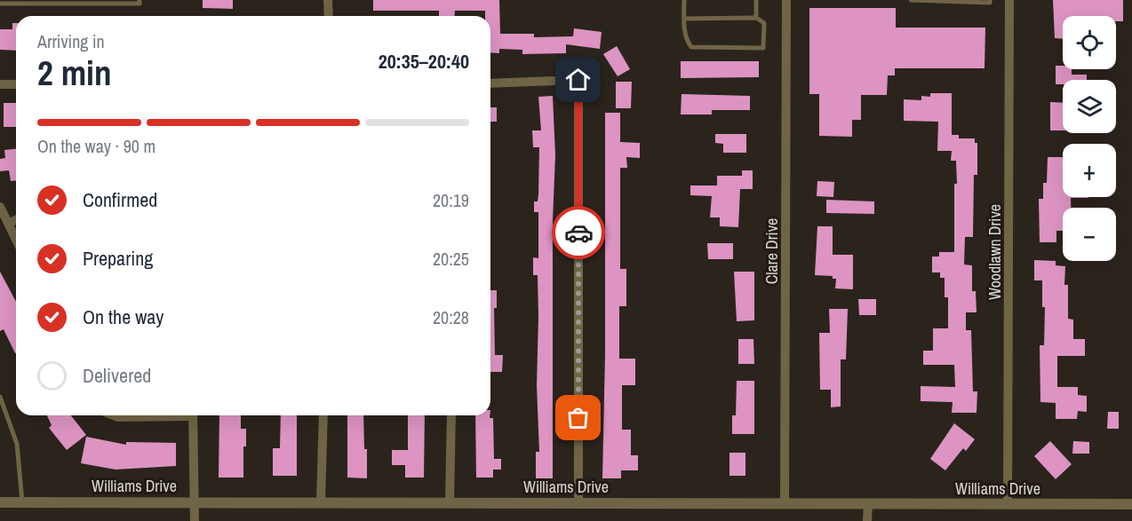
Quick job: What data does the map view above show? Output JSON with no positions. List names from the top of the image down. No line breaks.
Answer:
{"streets":{"street":["Clare Drive","Woodlawn Drive","Williams Drive"]},"crossings":[["Clare Drive","Williams Drive"],["Woodlawn Drive","Williams Drive"]],"page":{"map_buttons":["+","−"],"heading":["2 min","Arriving in","20:35–20:40"],"bar":"On the way · 90 m","list":[["Confirmed","20:19"],["Preparing","20:25"],["On the way","20:28"],"Delivered"]}}
